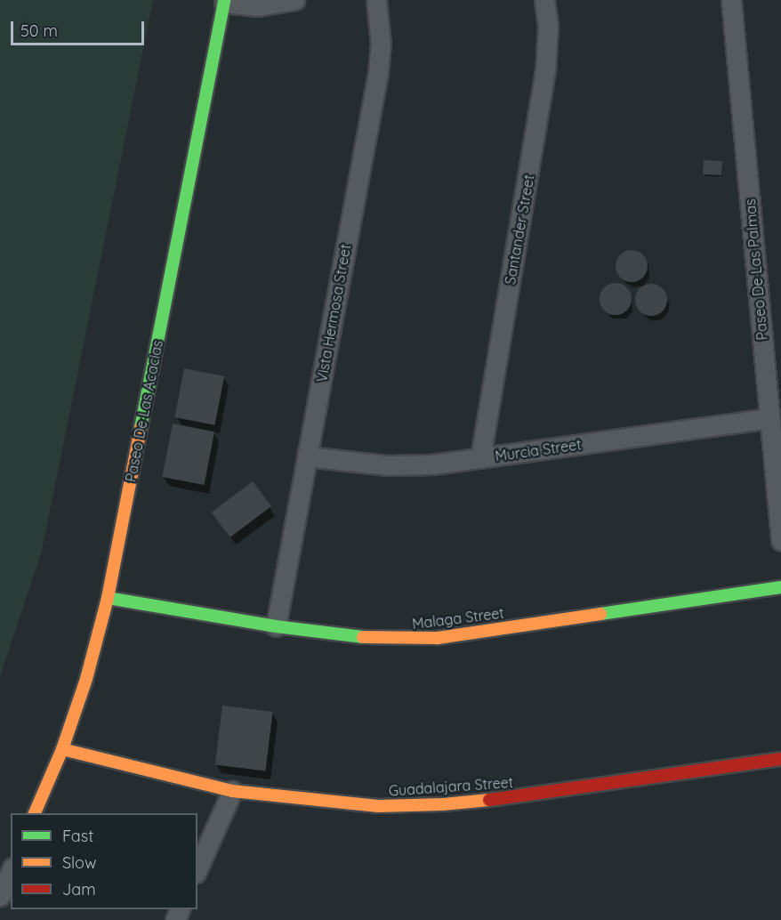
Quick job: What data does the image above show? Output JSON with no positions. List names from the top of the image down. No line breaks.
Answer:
{"streets":{"street":["Santander Street","Paseo De Las Palmas","Vista Hermosa Street","Paseo De Las Acacias","Murcia Street","Malaga Street","Guadalajara Street"]},"crossings":[["Santander Street","Murcia Street"],["Paseo De Las Palmas","Murcia Street"],["Vista Hermosa Street","Murcia Street"],["Vista Hermosa Street","Malaga Street"],["Paseo De Las Acacias","Malaga Street"],["Paseo De Las Acacias","Guadalajara Street"]],"legend":["Fast","Slow","Jam"],"scale_bar":"50 m"}
